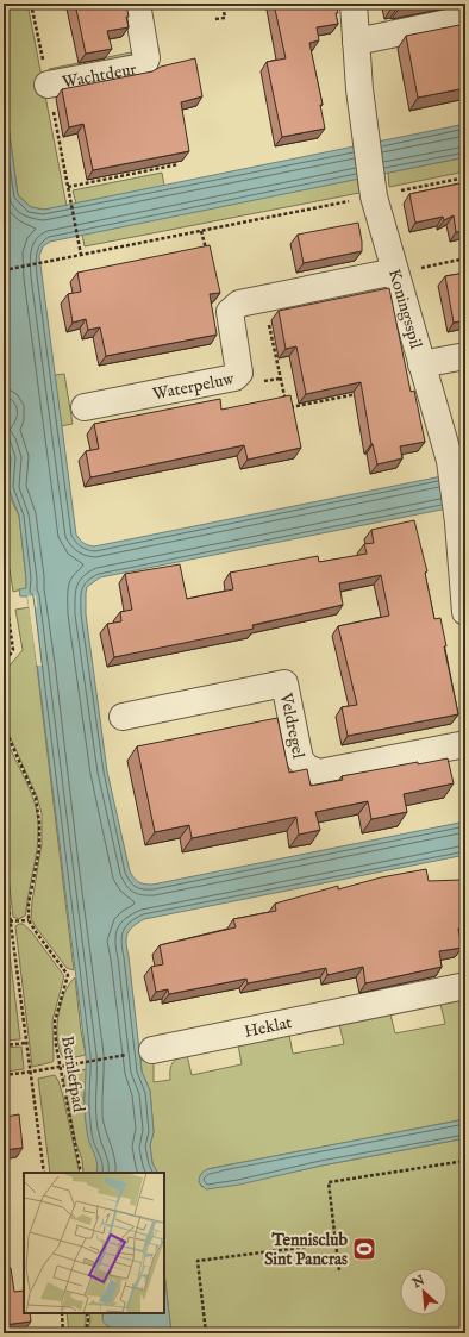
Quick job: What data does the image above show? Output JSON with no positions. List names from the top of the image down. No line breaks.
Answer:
{"streets":{"street":["Wachtdeur","Koningsspil","Waterpeluw","Veldregel","Heklat"],"path":["Bernlefpad"]},"crossings":[["Koningsspil","Waterpeluw"]],"places":{"sports":["Tennisclub Sint Pancras"]},"north":"top left"}
